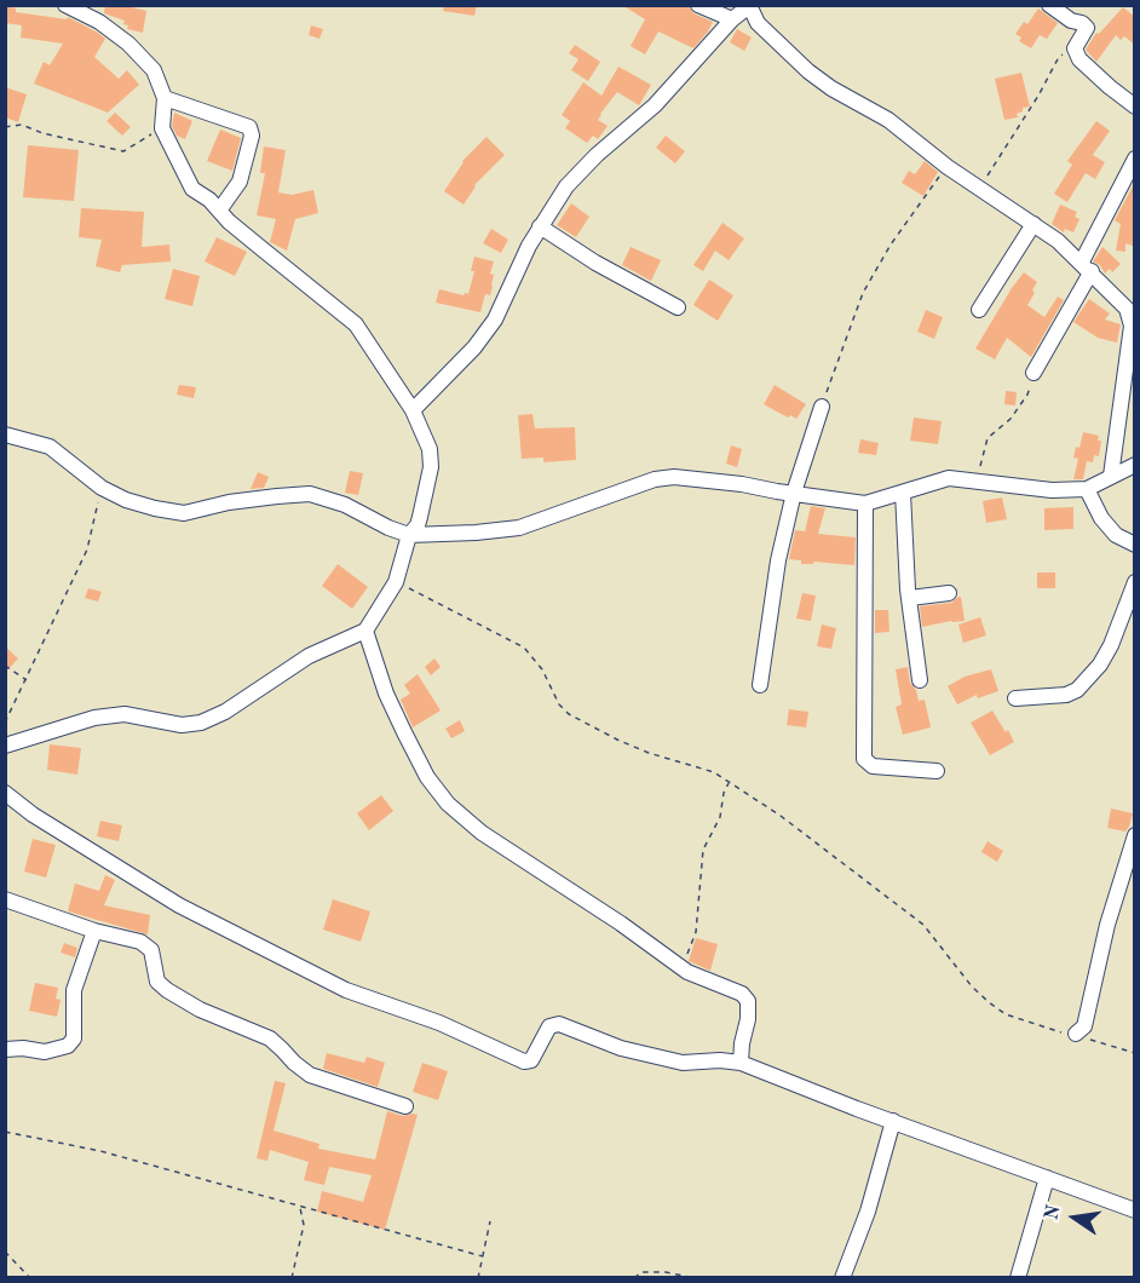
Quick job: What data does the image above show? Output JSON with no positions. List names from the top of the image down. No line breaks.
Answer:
{"north":"left"}
